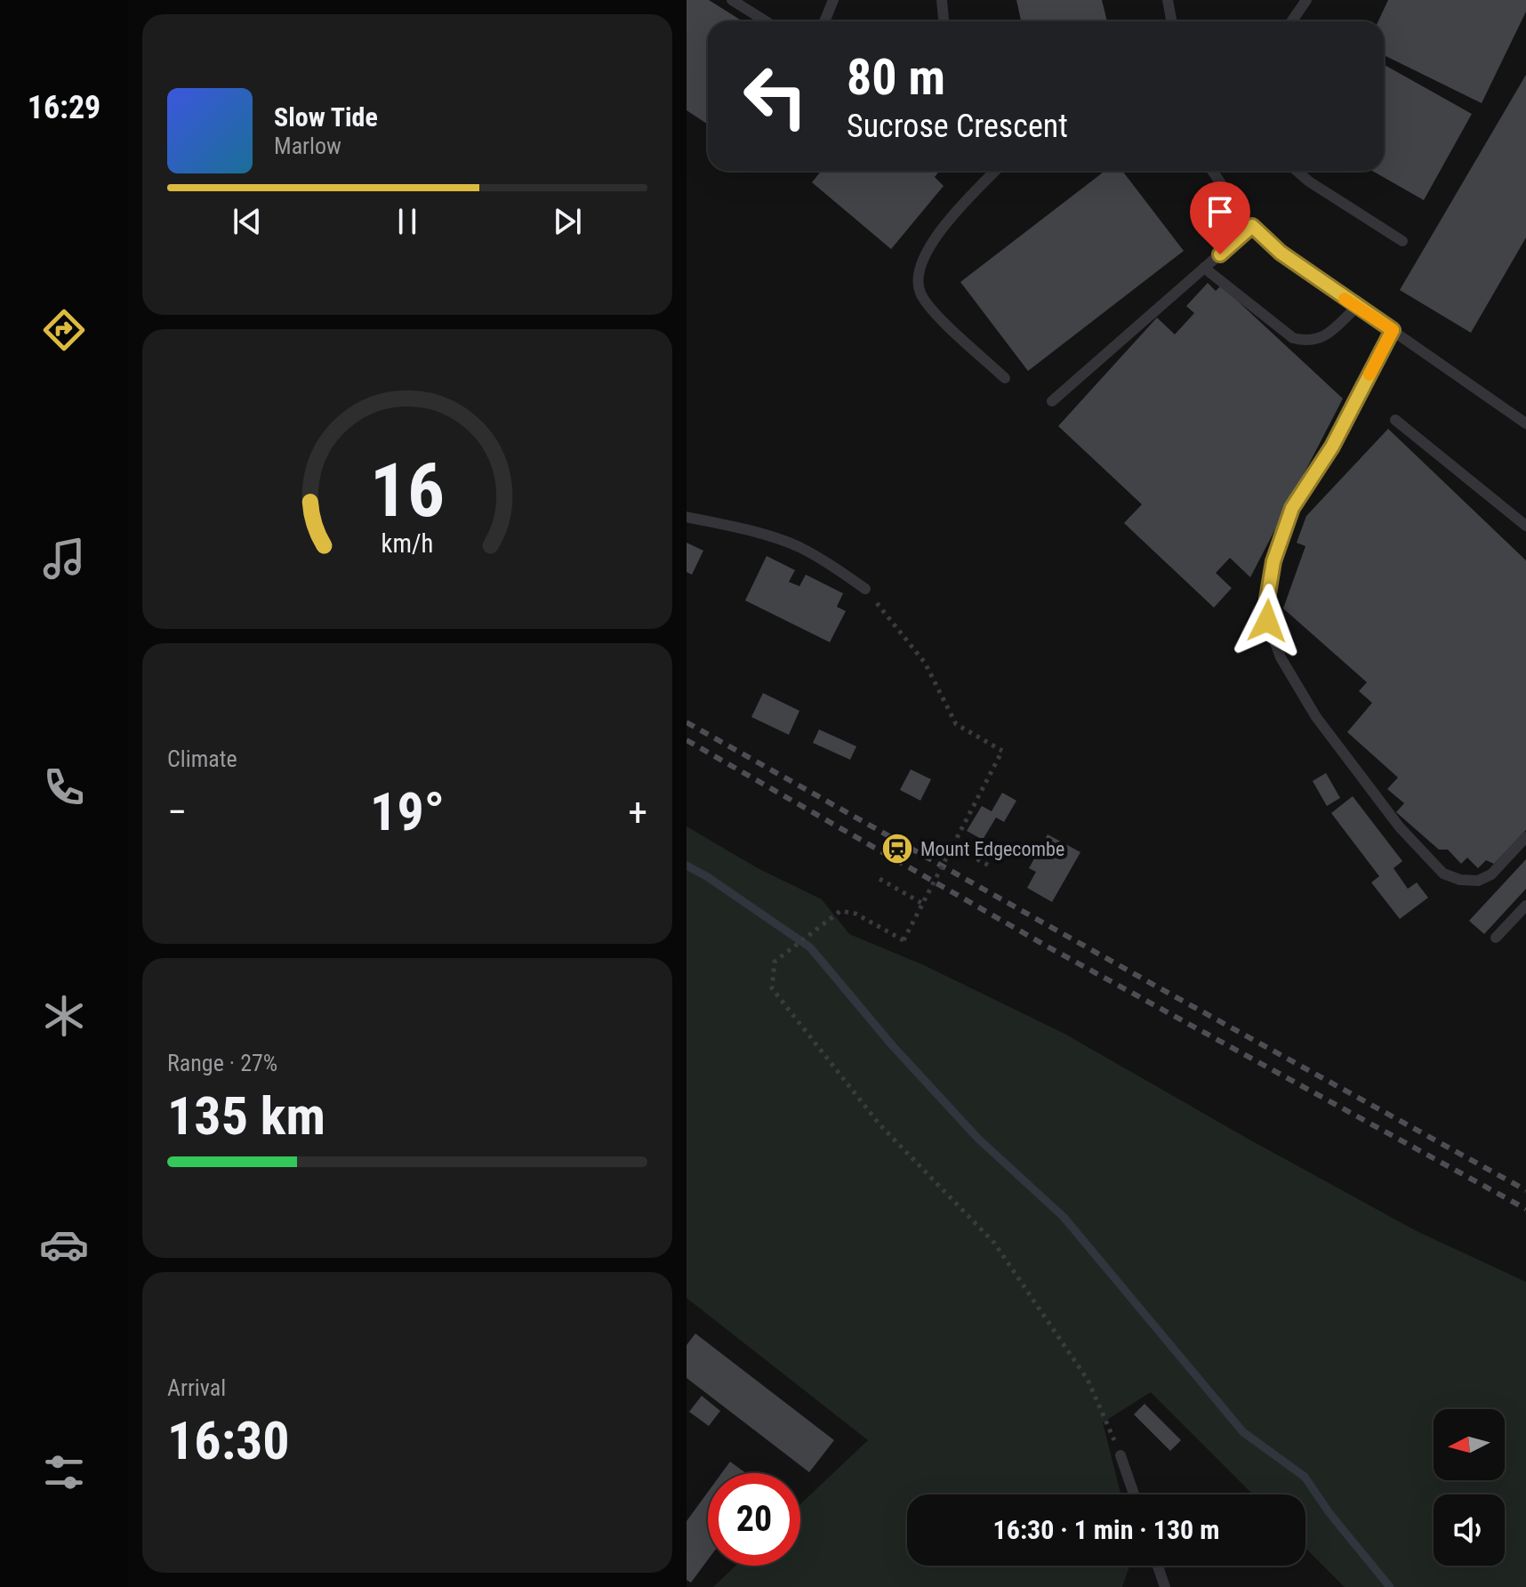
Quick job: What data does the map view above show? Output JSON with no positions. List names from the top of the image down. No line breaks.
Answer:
{"places":{"station":["Mount Edgecombe"]},"north":"left","page":{"tabs":"16:29","turn":["80 m","Sucrose Crescent"],"song":["Slow Tide","Marlow"],"tile":["Climate",["Range · 27%","135 km"],["Arrival","16:30"]],"heat":["−","19°","+"],"limit":"20","trip":"16:30 · 1 min · 130 m","gauge":["16","km/h"]}}
